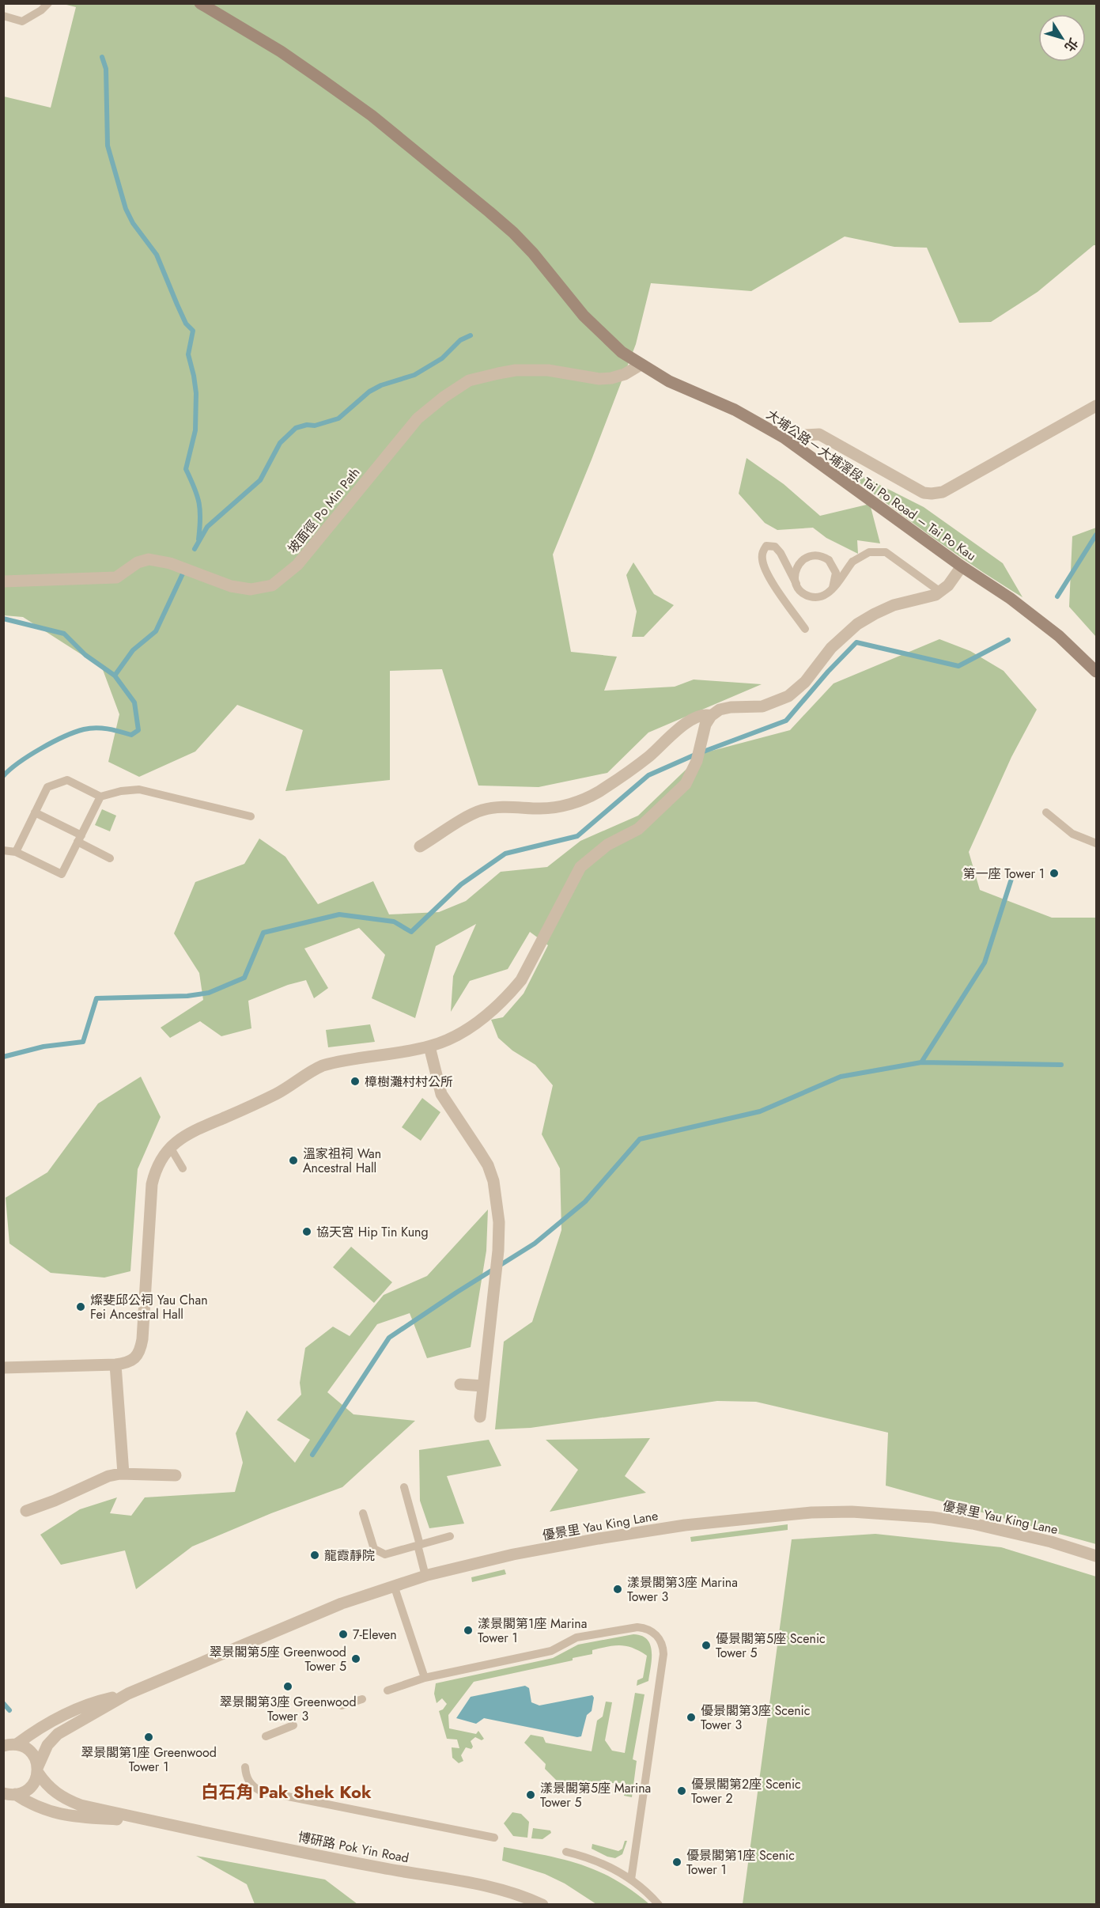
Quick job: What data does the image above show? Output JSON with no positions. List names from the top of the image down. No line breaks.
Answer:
{"streets":{"main road":["大埔公路－大埔滘段 Tai Po Road – Tai Po Kau"],"street":["坡面徑 Po Min Path","優景里 Yau King Lane","博研路 Pok Yin Road"]},"crossings":[["大埔公路－大埔滘段 Tai Po Road – Tai Po Kau","坡面徑 Po Min Path"],["優景里 Yau King Lane","博研路 Pok Yin Road"]],"districts":["白石角 Pak Shek Kok"],"places":["第一座 Tower 1","樟樹灘村村公所","溫家祖祠 Wan Ancestral Hall","協天宮 Hip Tin Kung","燦斐邱公祠 Yau Chan Fei Ancestral Hall","龍霞靜院","漾景閣第3座 Marina Tower 3","漾景閣第1座 Marina Tower 1","7-Eleven","優景閣第5座 Scenic Tower 5","翠景閣第5座 Greenwood Tower 5","翠景閣第3座 Greenwood Tower 3","優景閣第3座 Scenic Tower 3","翠景閣第1座 Greenwood Tower 1","優景閣第2座 Scenic Tower 2","漾景閣第5座 Marina Tower 5","優景閣第1座 Scenic Tower 1"],"north":"bottom right"}
